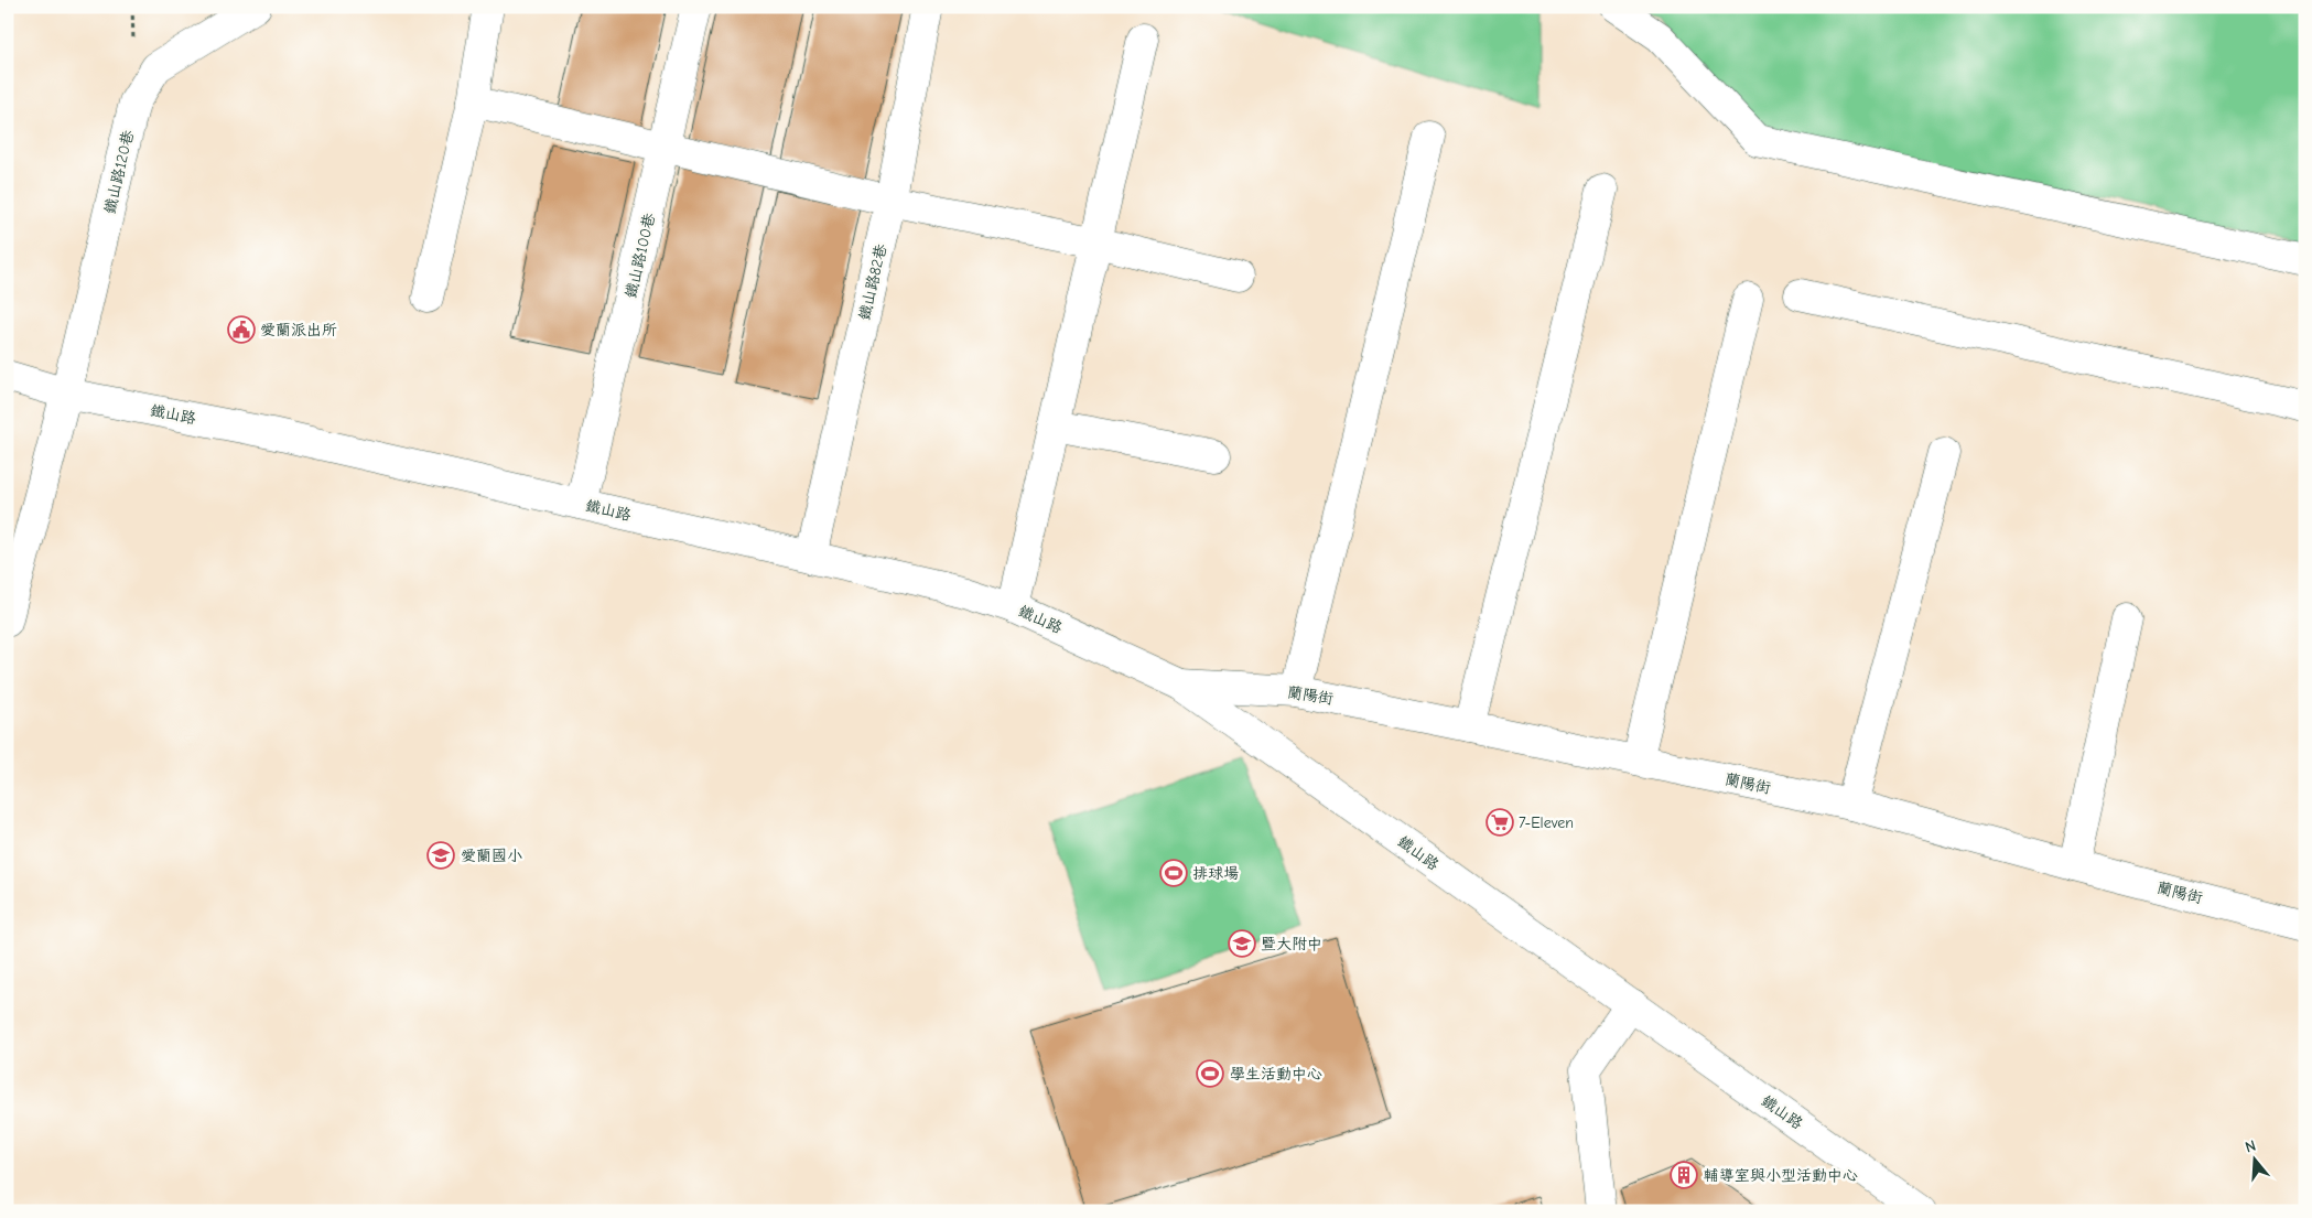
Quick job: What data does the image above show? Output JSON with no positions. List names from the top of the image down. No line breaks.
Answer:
{"streets":{"street":["鐵山路120巷","鐵山路100巷","鐵山路82巷","鐵山路","蘭陽街"]},"crossings":[["鐵山路120巷","鐵山路"],["鐵山路100巷","鐵山路"],["鐵山路82巷","鐵山路"],["鐵山路","蘭陽街"]],"places":{"public building":["愛蘭派出所"],"supermarket":["7-Eleven"],"school or university":["愛蘭國小","暨大附中"],"sports":["排球場","學生活動中心"],"building":["輔導室與小型活動中心"]},"north":"top"}
